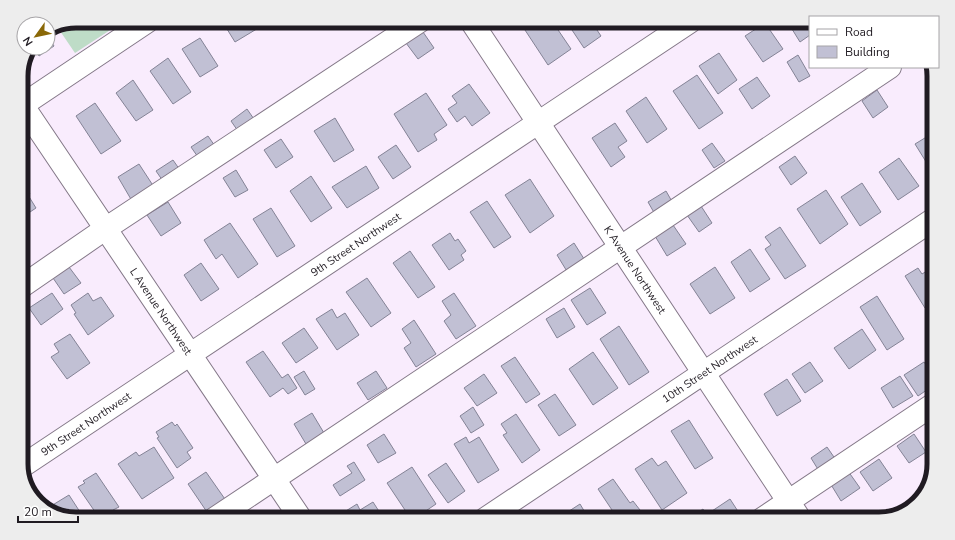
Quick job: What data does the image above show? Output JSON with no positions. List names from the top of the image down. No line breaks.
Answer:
{"streets":{"street":["9th Street Northwest","K Avenue Northwest","L Avenue Northwest","10th Street Northwest"]},"crossings":[["9th Street Northwest","K Avenue Northwest"],["9th Street Northwest","L Avenue Northwest"],["K Avenue Northwest","10th Street Northwest"]],"legend":["Road","Building"],"scale_bar":"20 m","north":"bottom left"}
